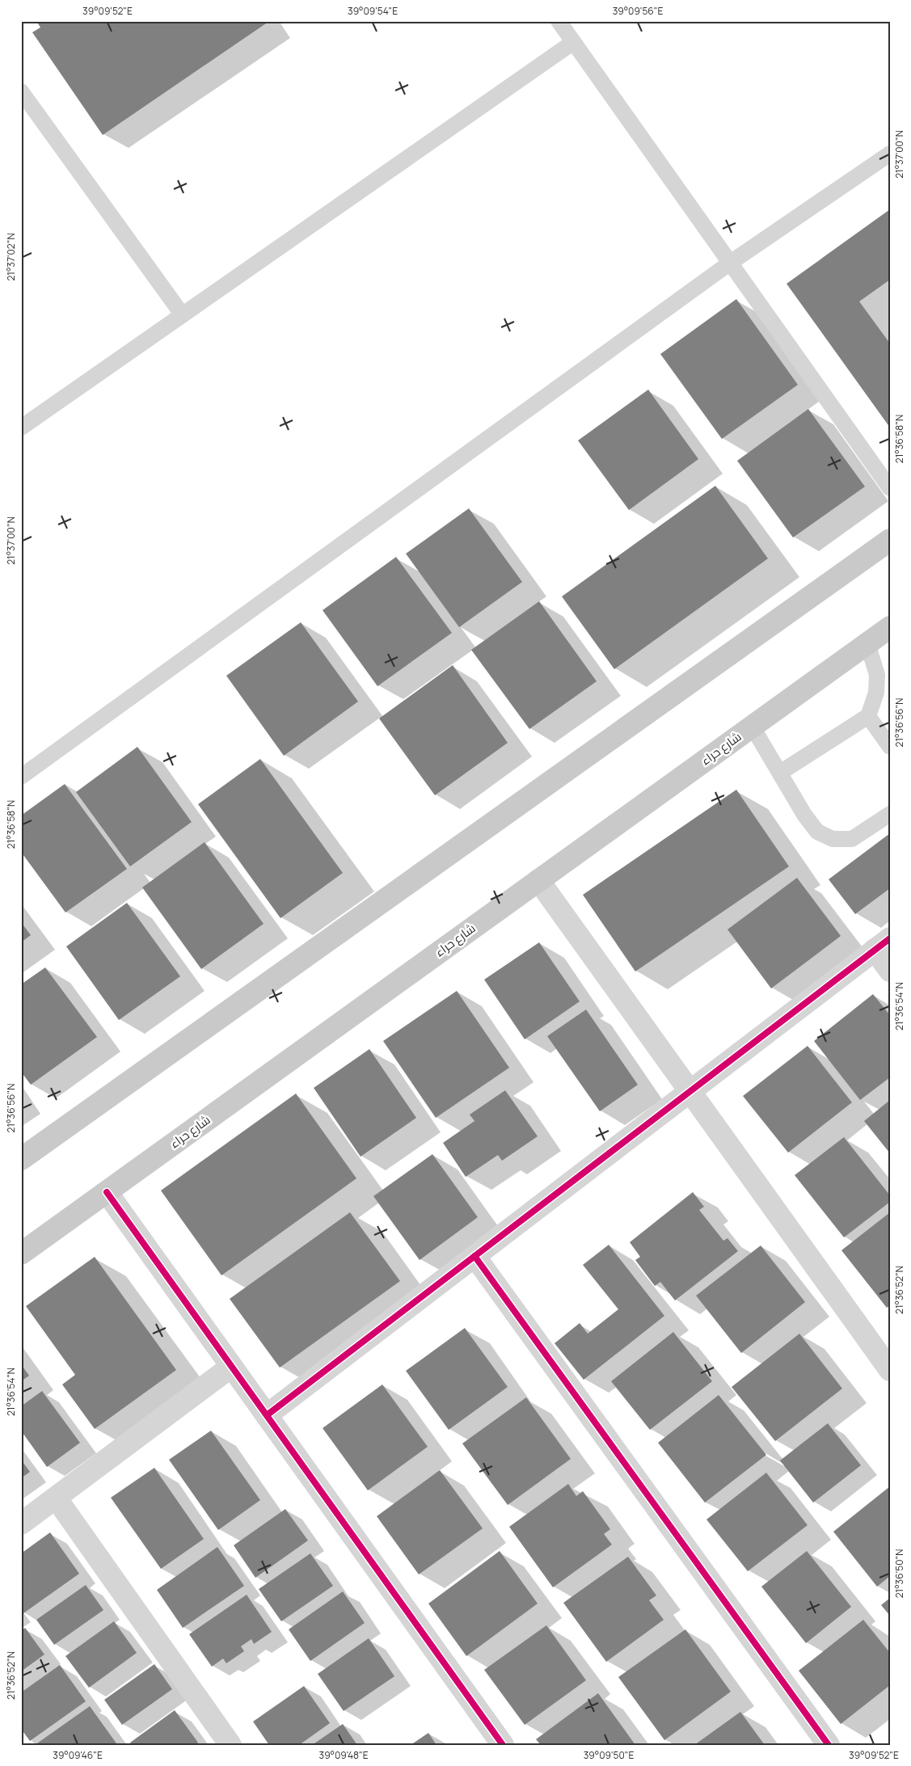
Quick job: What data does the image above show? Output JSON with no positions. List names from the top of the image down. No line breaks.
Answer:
{"streets":{"main road":["شارع حراء"]},"coordinates":["39°09'52\"E","39°09'54\"E","39°09'56\"E","21°37'00\"N","21°37'02\"N","21°36'58\"N","21°36'56\"N","21°36'54\"N","21°36'52\"N","21°36'50\"N","39°09'46\"E","39°09'48\"E","39°09'50\"E"]}
